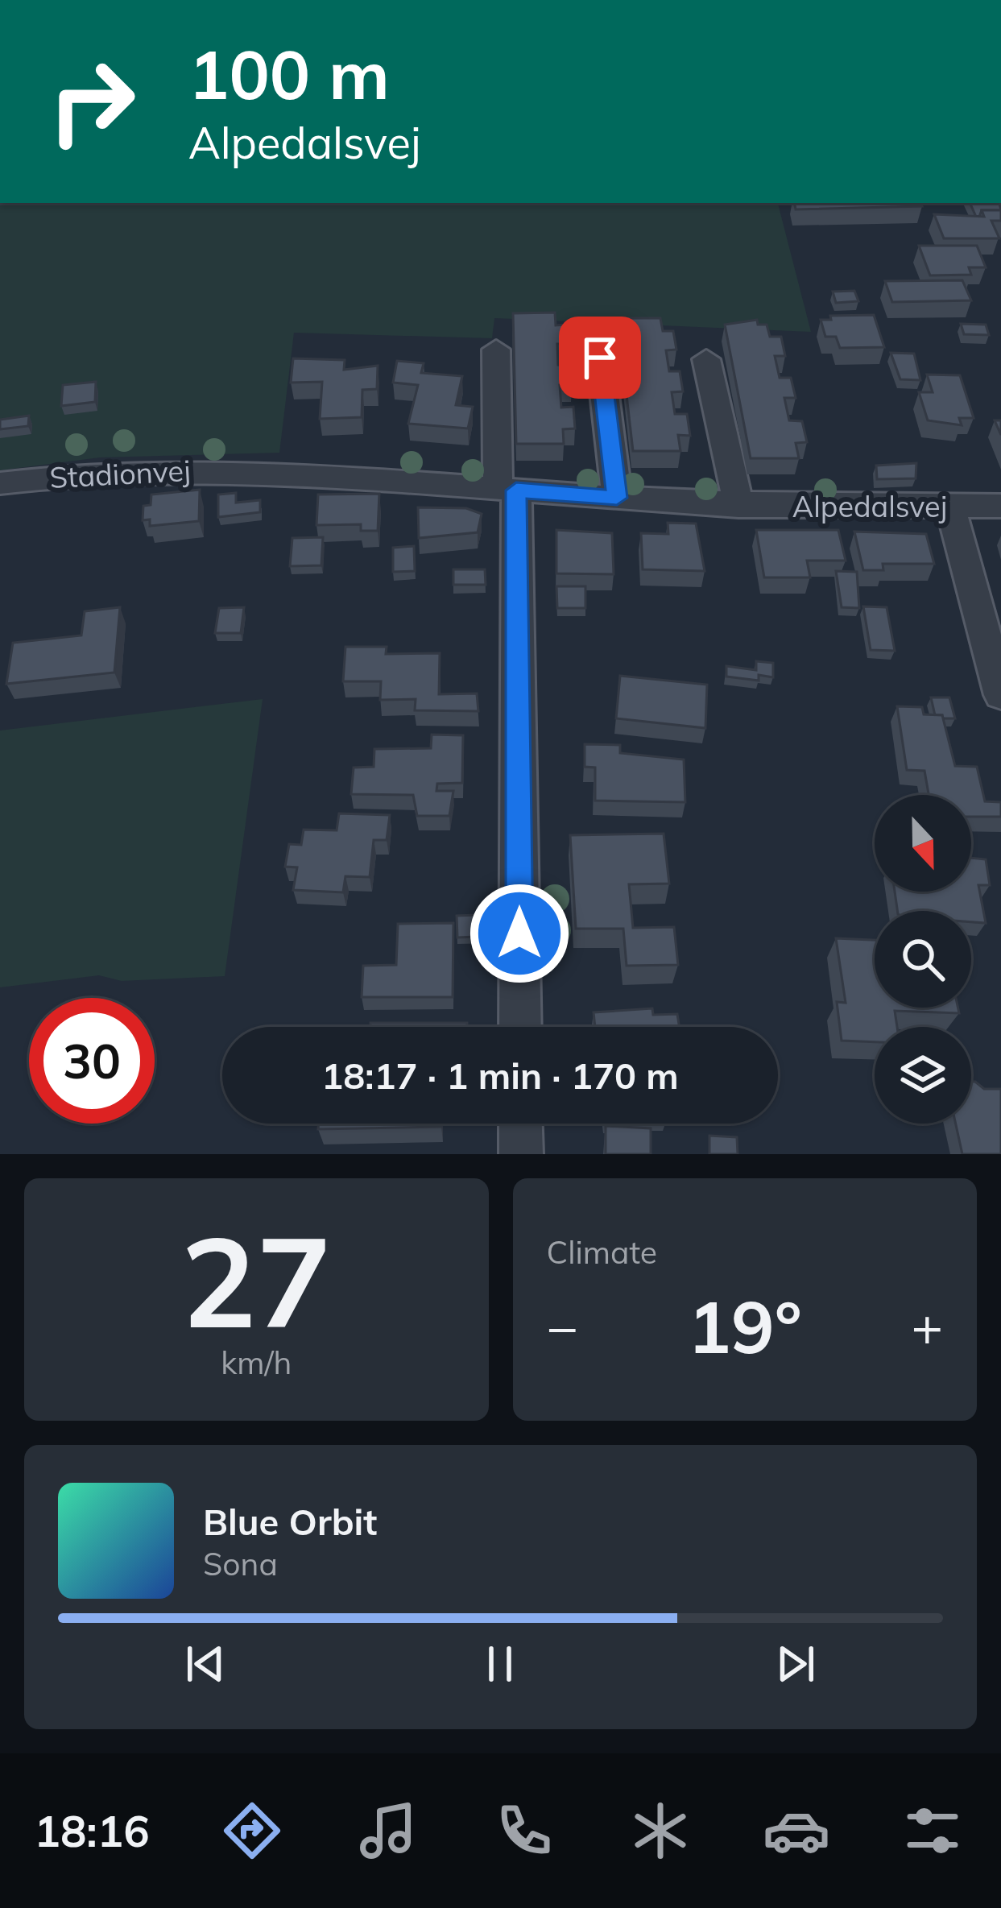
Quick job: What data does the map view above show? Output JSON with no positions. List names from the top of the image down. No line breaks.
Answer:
{"streets":{"street":["Stadionvej","Alpedalsvej"]},"crossings":[["Stadionvej","Alpedalsvej"]],"north":"bottom","page":{"turn":["100 m","Alpedalsvej"],"limit":"30","trip":"18:17 · 1 min · 170 m","tile":[["27","km/h"],"Climate"],"heat":["−","19°","+"],"song":["Blue Orbit","Sona"],"tabs":"18:16"}}
